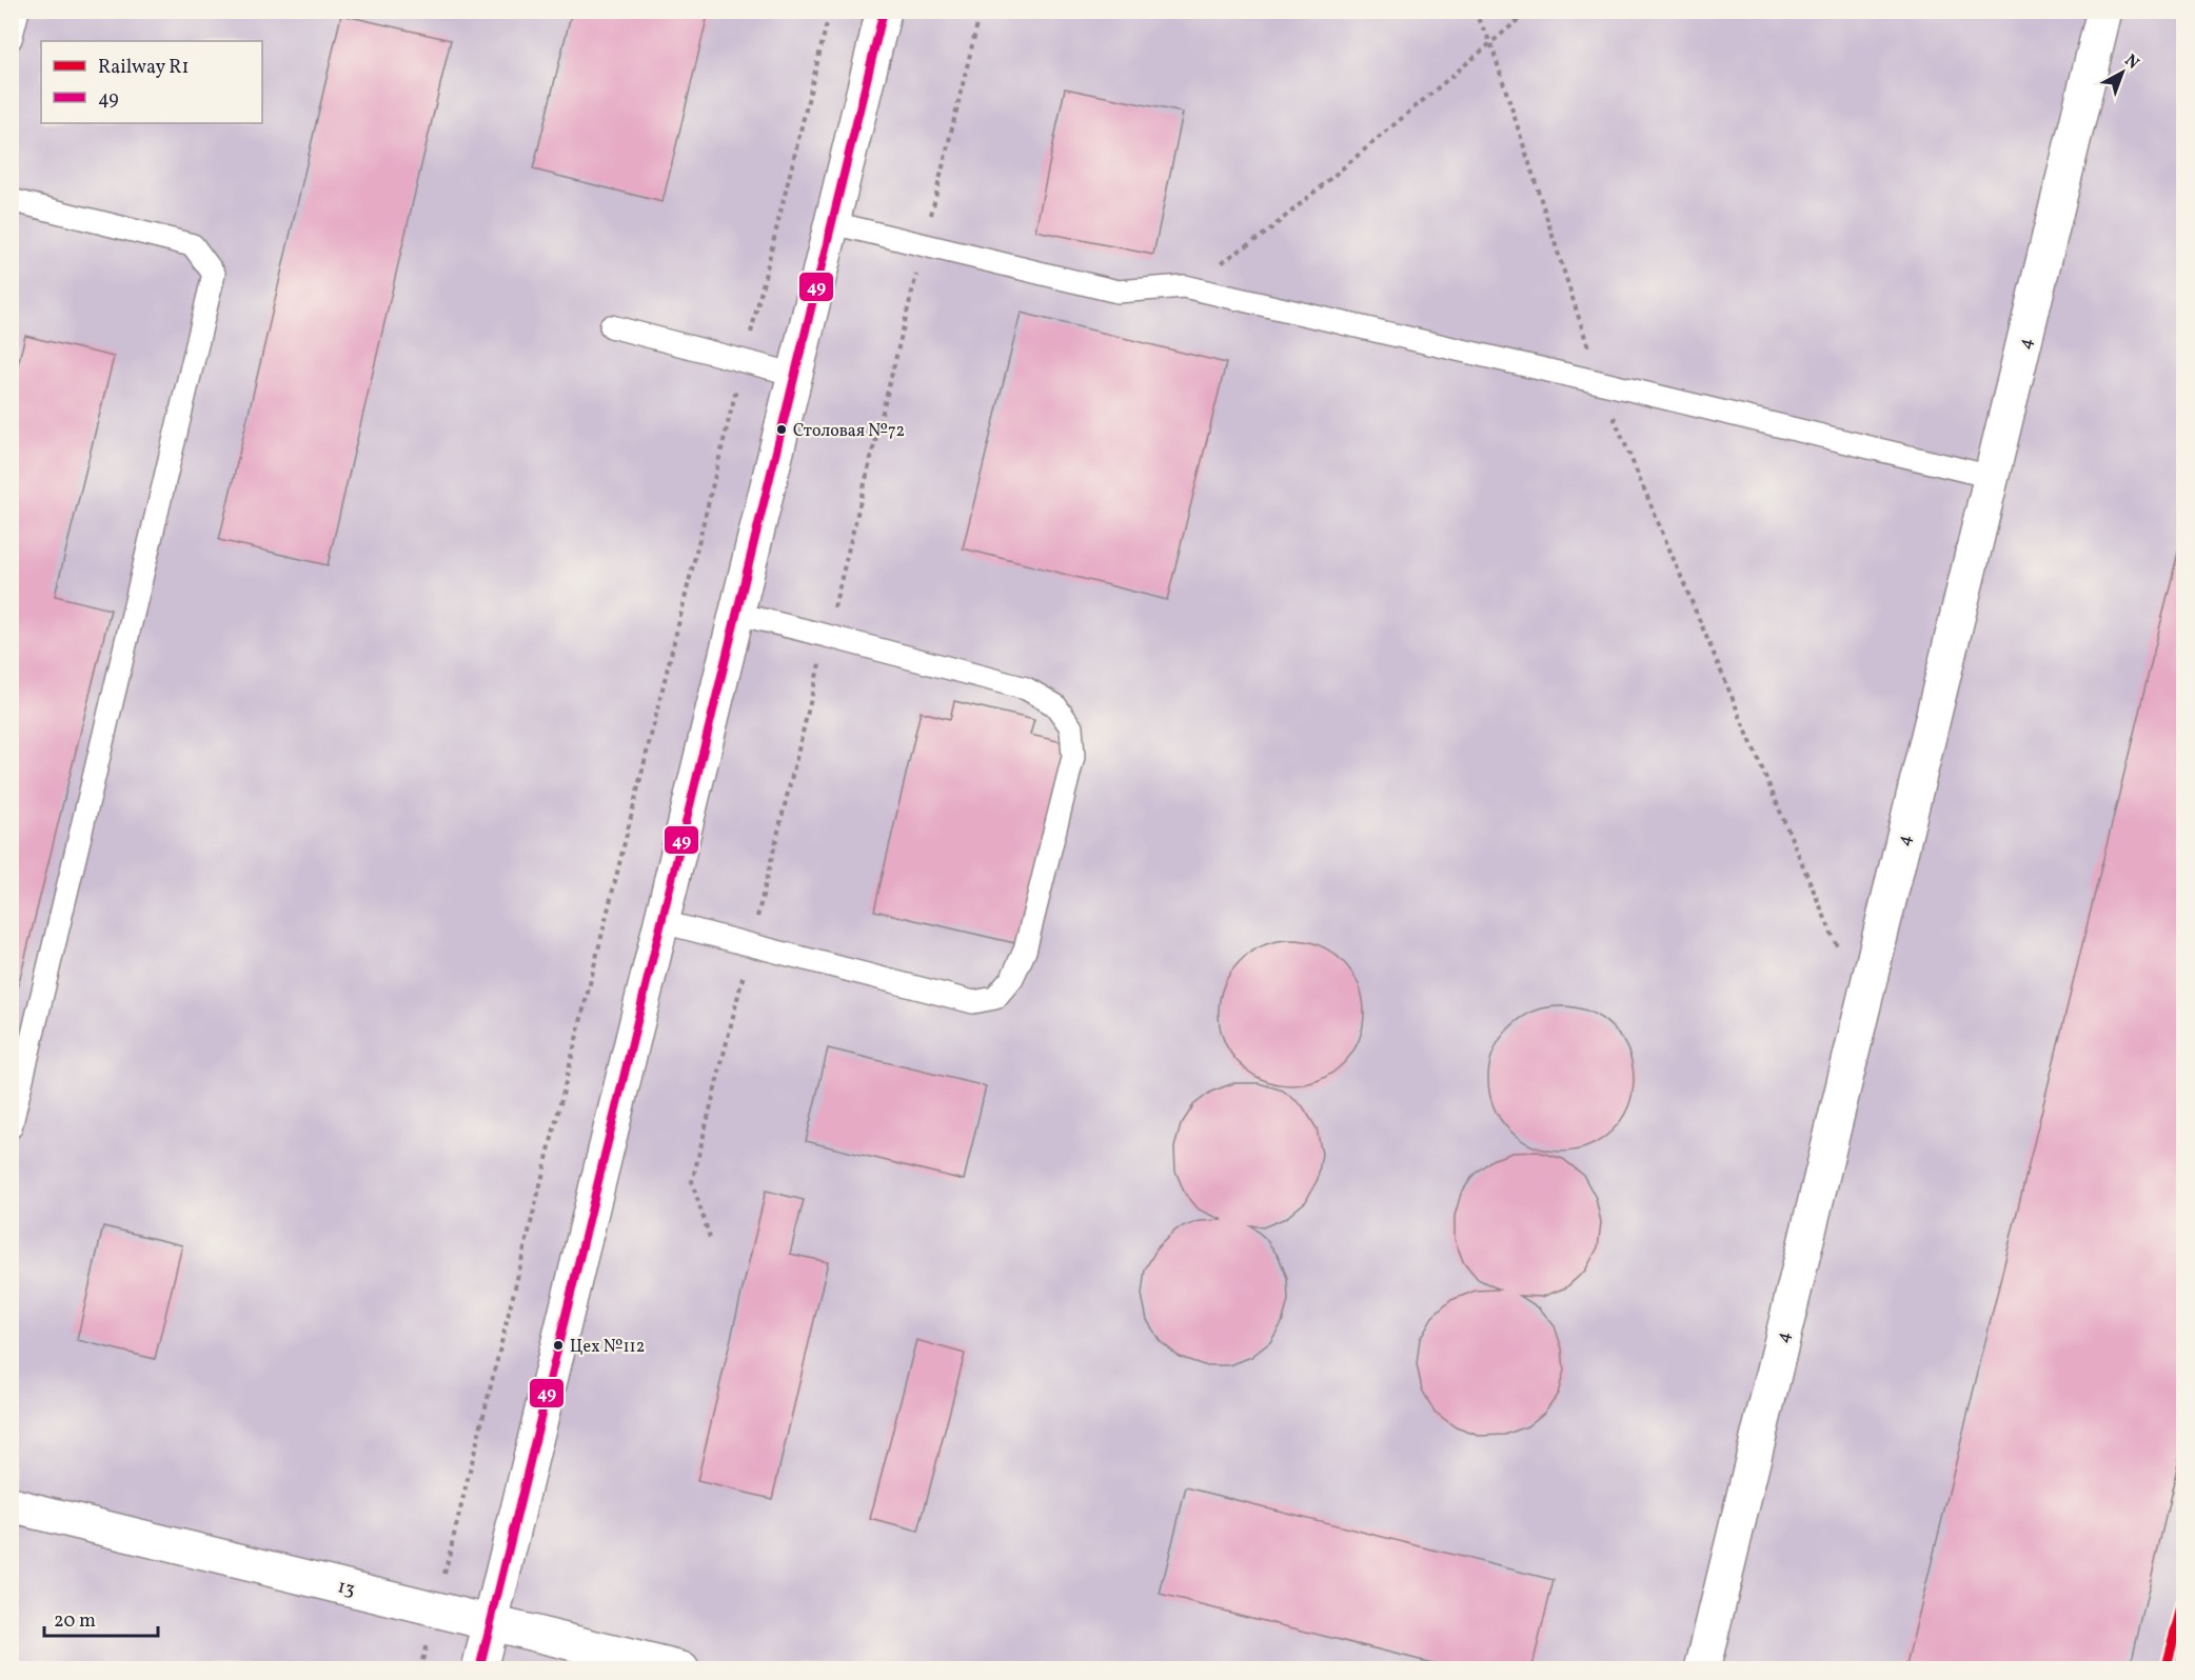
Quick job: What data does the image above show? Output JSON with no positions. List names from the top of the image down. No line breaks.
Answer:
{"streets":{"street":["4","13"]},"places":["Столовая №72","Цех №112"],"lines":["transit line 49","rail line R1"],"legend":["Railway R1","49"],"scale_bar":"20 m","north":"top right"}
